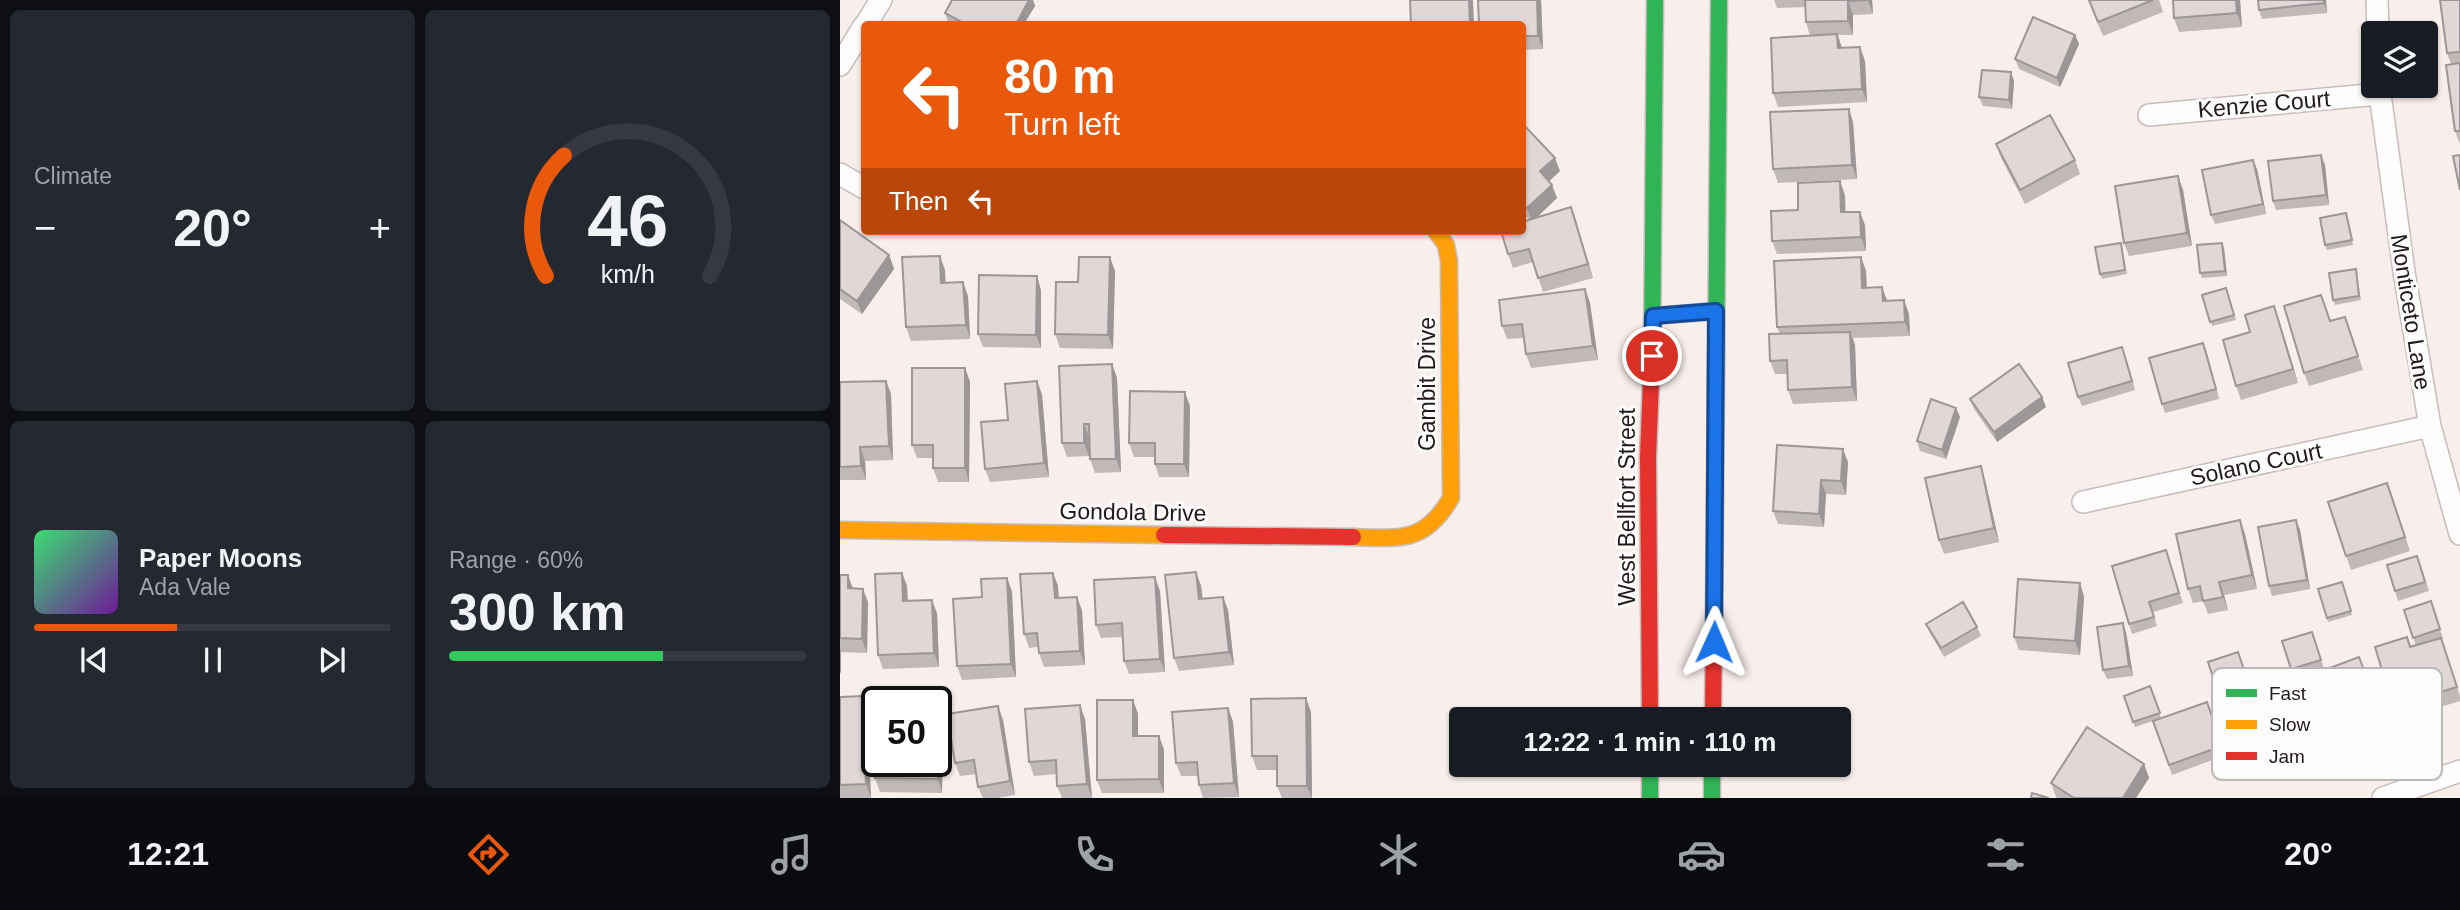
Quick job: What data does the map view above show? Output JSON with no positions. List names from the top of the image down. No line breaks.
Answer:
{"streets":{"main road":["Gambit Drive","West Bellfort Street","Gondola Drive"],"street":["Kenzie Court","Monticeto Lane","Solano Court"]},"crossings":[["Monticeto Lane","Solano Court"],["Gambit Drive","Gondola Drive"]],"legend":["Fast","Slow","Jam"],"page":{"tile":["Climate",["Range · 60%","300 km"]],"turn":["80 m","Turn left"],"then":"Then","heat":["−","20°","+"],"song":["Paper Moons","Ada Vale"],"limit":"50","trip":"12:22 · 1 min · 110 m","tabs":["12:21","20°"],"gauge":["46","km/h"]}}
